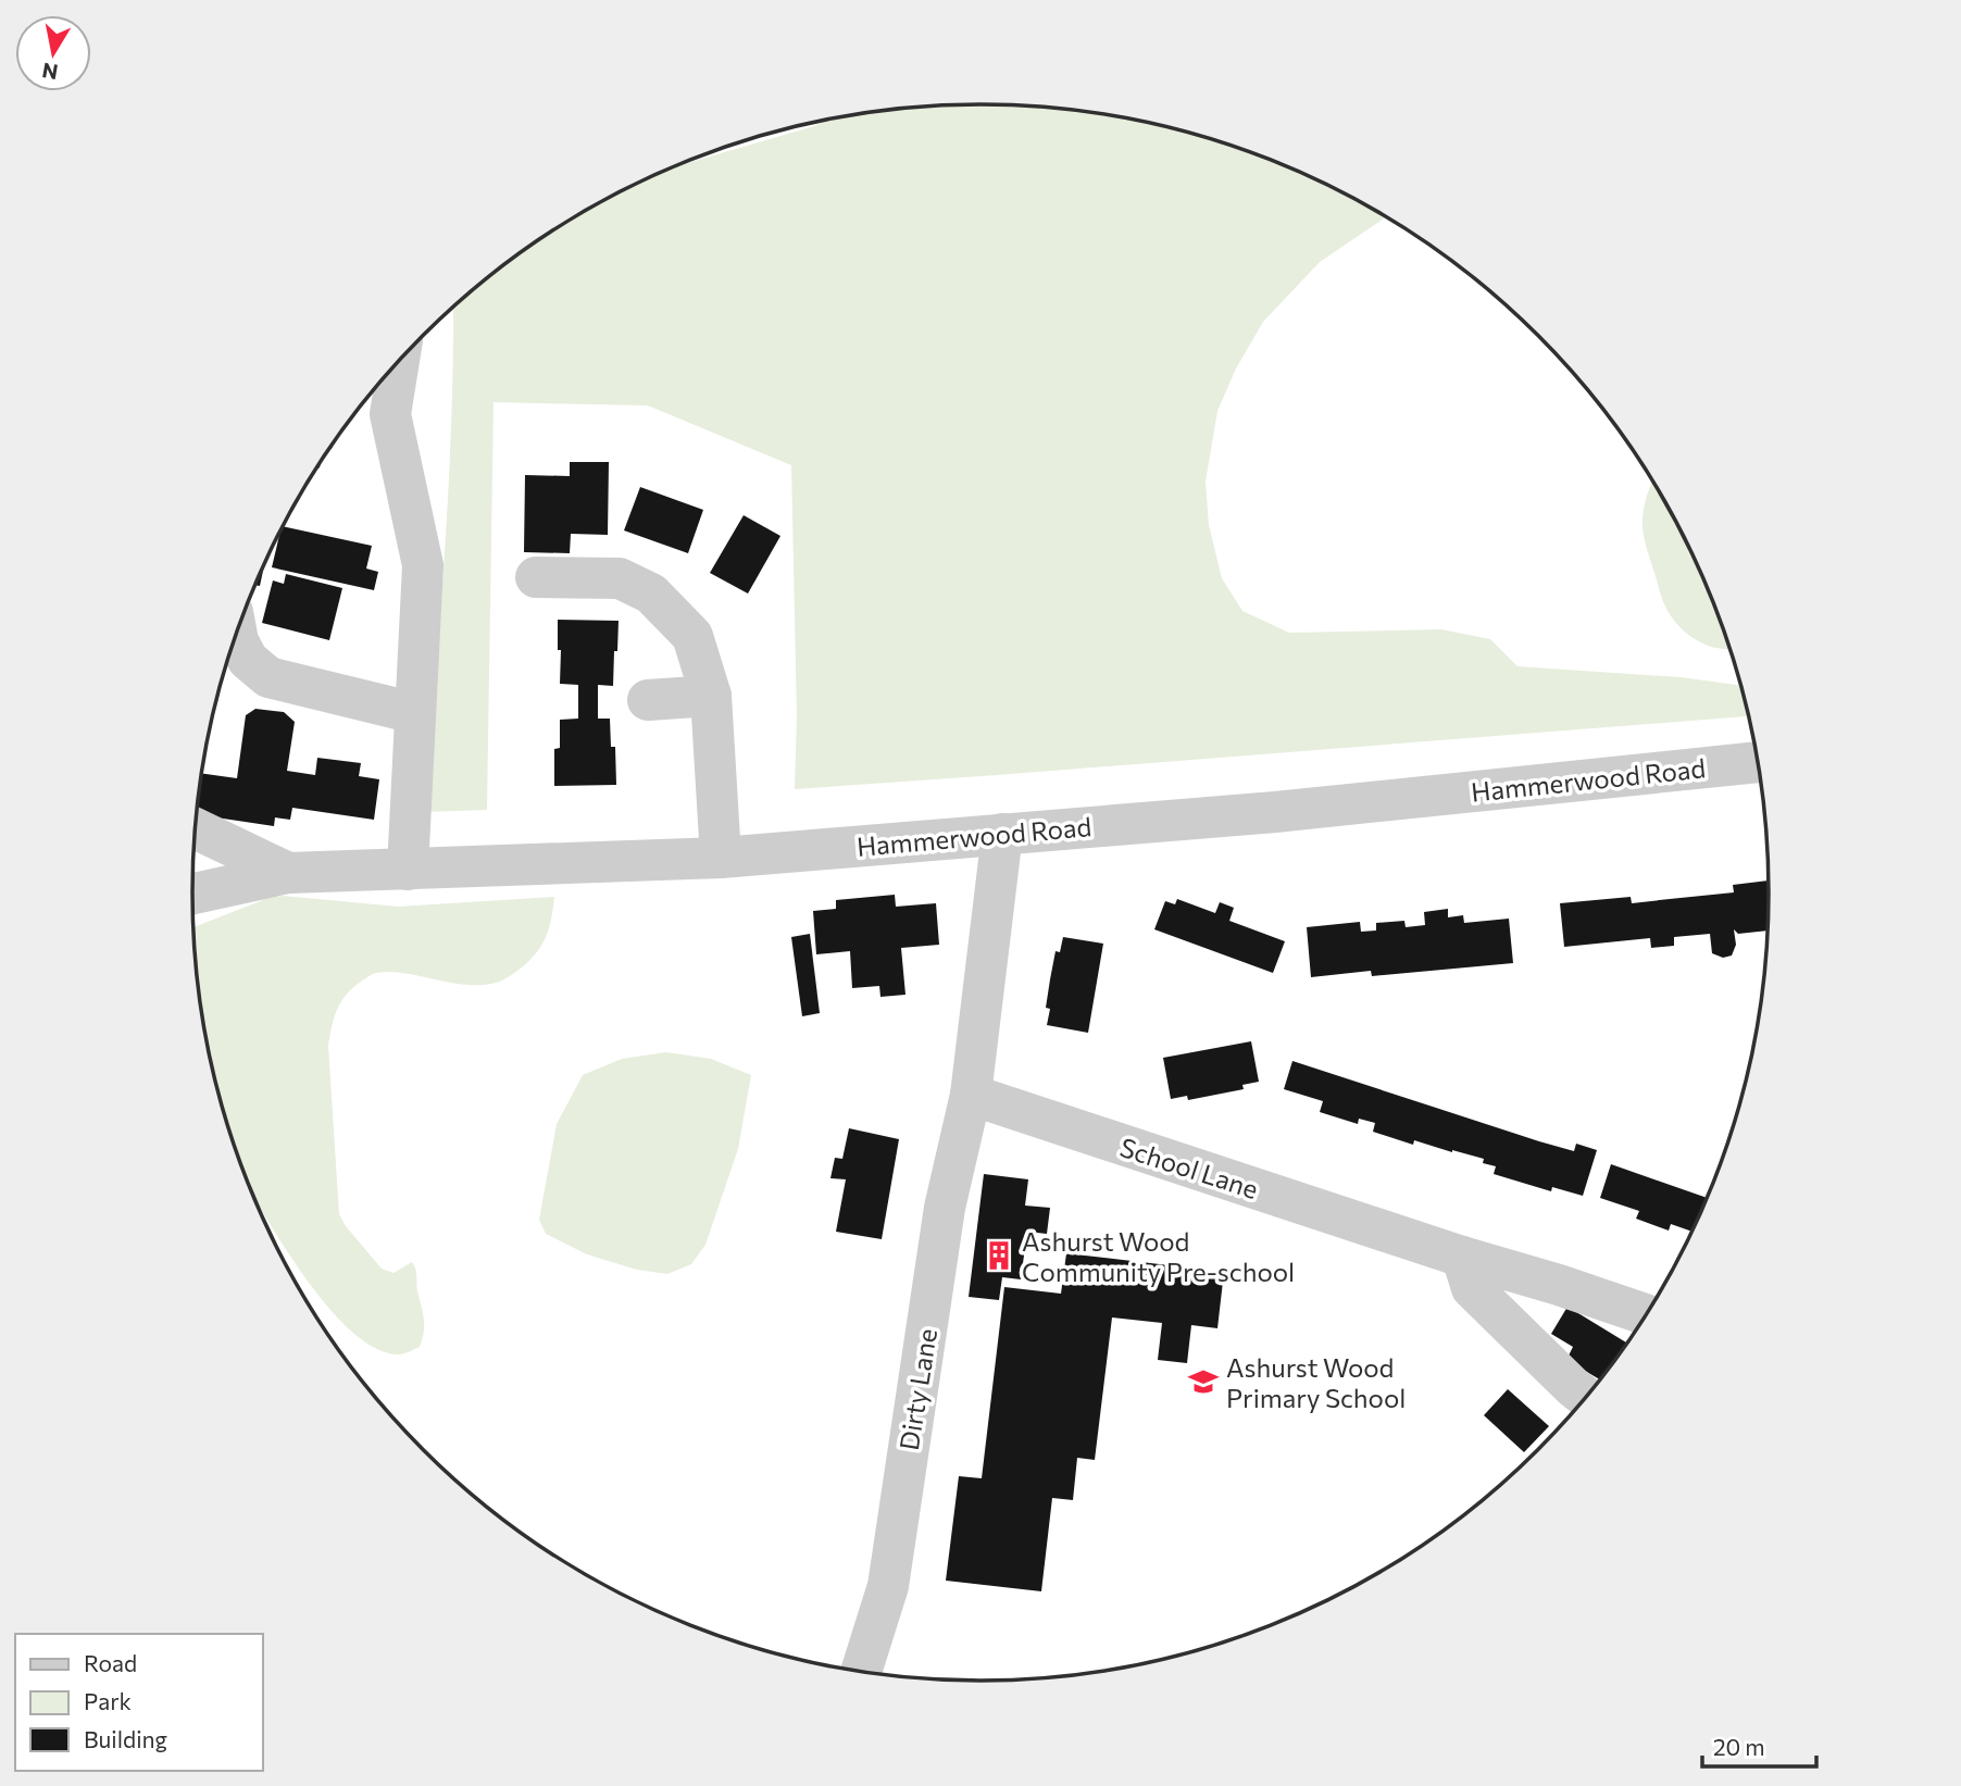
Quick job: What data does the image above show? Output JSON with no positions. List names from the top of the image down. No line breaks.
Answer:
{"streets":{"street":["Hammerwood Road","School Lane","Dirty Lane"]},"crossings":[["School Lane","Dirty Lane"]],"places":{"building":["Ashurst Wood Community Pre-school"],"school or university":["Ashurst Wood Primary School"]},"legend":["Road","Park","Building"],"scale_bar":"20 m","north":"bottom"}
